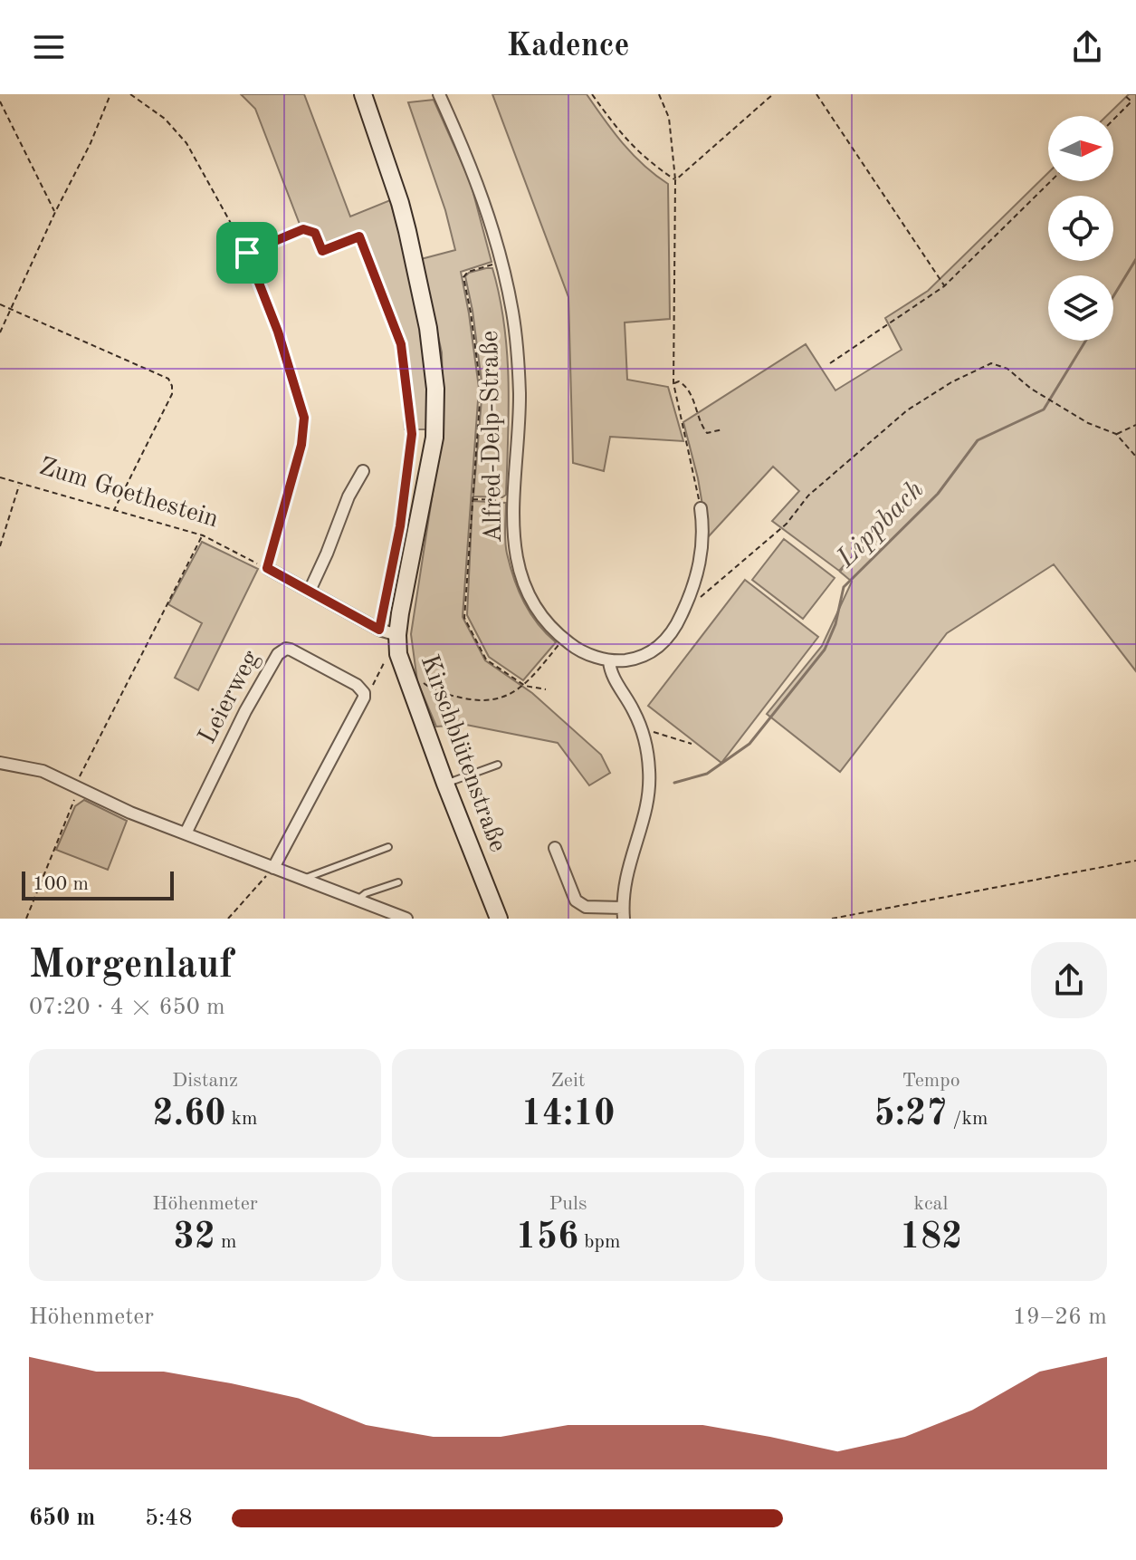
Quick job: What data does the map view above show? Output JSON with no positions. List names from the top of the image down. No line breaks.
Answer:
{"streets":{"main road":["Kirschblütenstraße"],"street":["Alfred-Delp-Straße","Leierweg"],"path":["Zum Goethestein"]},"water":["Lippbach"],"scale_bar":"100 m","north":"right","page":{"header":"Kadence","scale":"100 m","heading":["Morgenlauf","07:20 · 4 × 650 m"],"stats":[["Distanz","2.60 km"],["Zeit","14:10"],["Tempo","5:27 /km"],["Höhenmeter","32 m"],["Puls","156 bpm"],["kcal","182"]],"chart":["Höhenmeter","19–26 m"],"list":[{"name":"650 m","note":"5:48"}]}}
